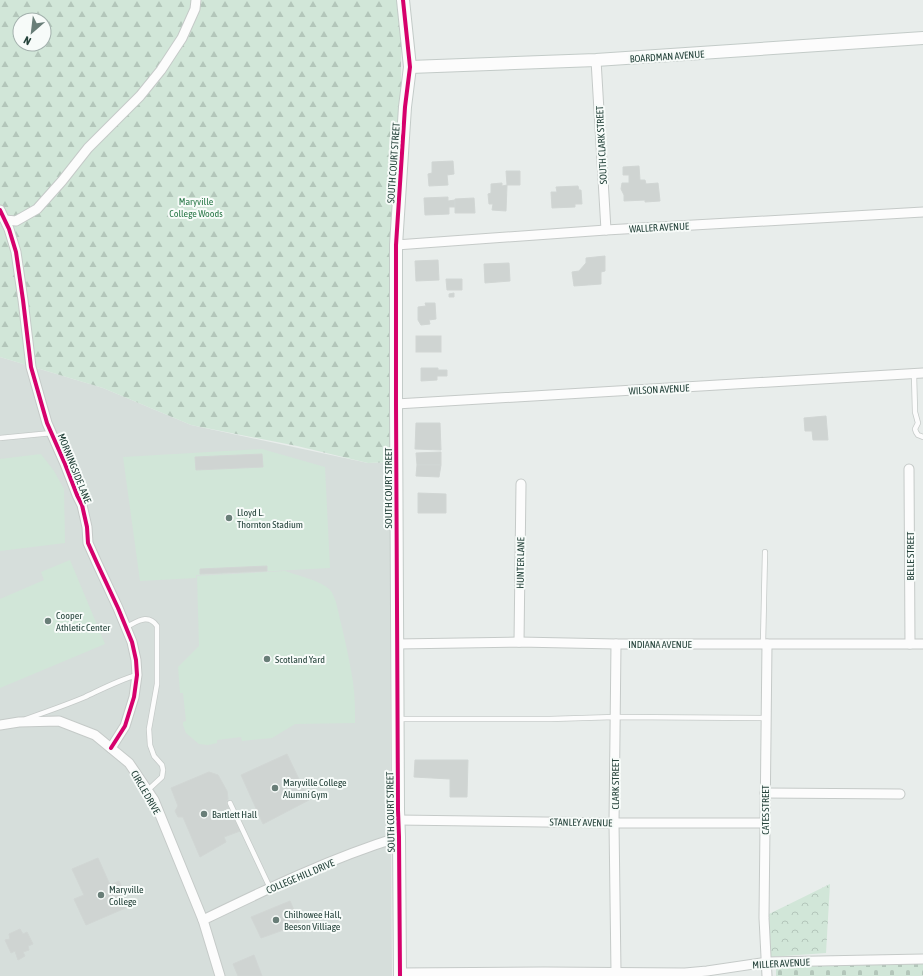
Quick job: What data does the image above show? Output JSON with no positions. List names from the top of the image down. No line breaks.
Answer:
{"streets":{"street":["BOARDMAN AVENUE","SOUTH CLARK STREET","SOUTH COURT STREET","WALLER AVENUE","WILSON AVENUE","MORNINGSIDE LANE","BELLE STREET","HUNTER LANE","INDIANA AVENUE","CLARK STREET","CIRCLE DRIVE","CATES STREET","STANLEY AVENUE","COLLEGE HILL DRIVE","MILLER AVENUE"]},"crossings":[["BOARDMAN AVENUE","SOUTH CLARK STREET"],["BOARDMAN AVENUE","SOUTH COURT STREET"],["SOUTH CLARK STREET","WALLER AVENUE"],["SOUTH COURT STREET","WALLER AVENUE"],["SOUTH COURT STREET","WILSON AVENUE"],["SOUTH COURT STREET","INDIANA AVENUE"],["SOUTH COURT STREET","STANLEY AVENUE"],["SOUTH COURT STREET","COLLEGE HILL DRIVE"],["SOUTH COURT STREET","MILLER AVENUE"],["MORNINGSIDE LANE","CIRCLE DRIVE"],["BELLE STREET","INDIANA AVENUE"],["HUNTER LANE","INDIANA AVENUE"],["INDIANA AVENUE","CLARK STREET"],["INDIANA AVENUE","CATES STREET"],["CLARK STREET","STANLEY AVENUE"],["CLARK STREET","MILLER AVENUE"],["CIRCLE DRIVE","COLLEGE HILL DRIVE"],["CATES STREET","STANLEY AVENUE"],["CATES STREET","MILLER AVENUE"]],"parks":["Maryville College Woods"],"places":["Lloyd L. Thornton Stadium","Cooper Athletic Center","Scotland Yard","Maryville College Alumni Gym","Bartlett Hall","Maryville College","Chilhowee Hall, Beeson Villiage"],"north":"bottom left"}
